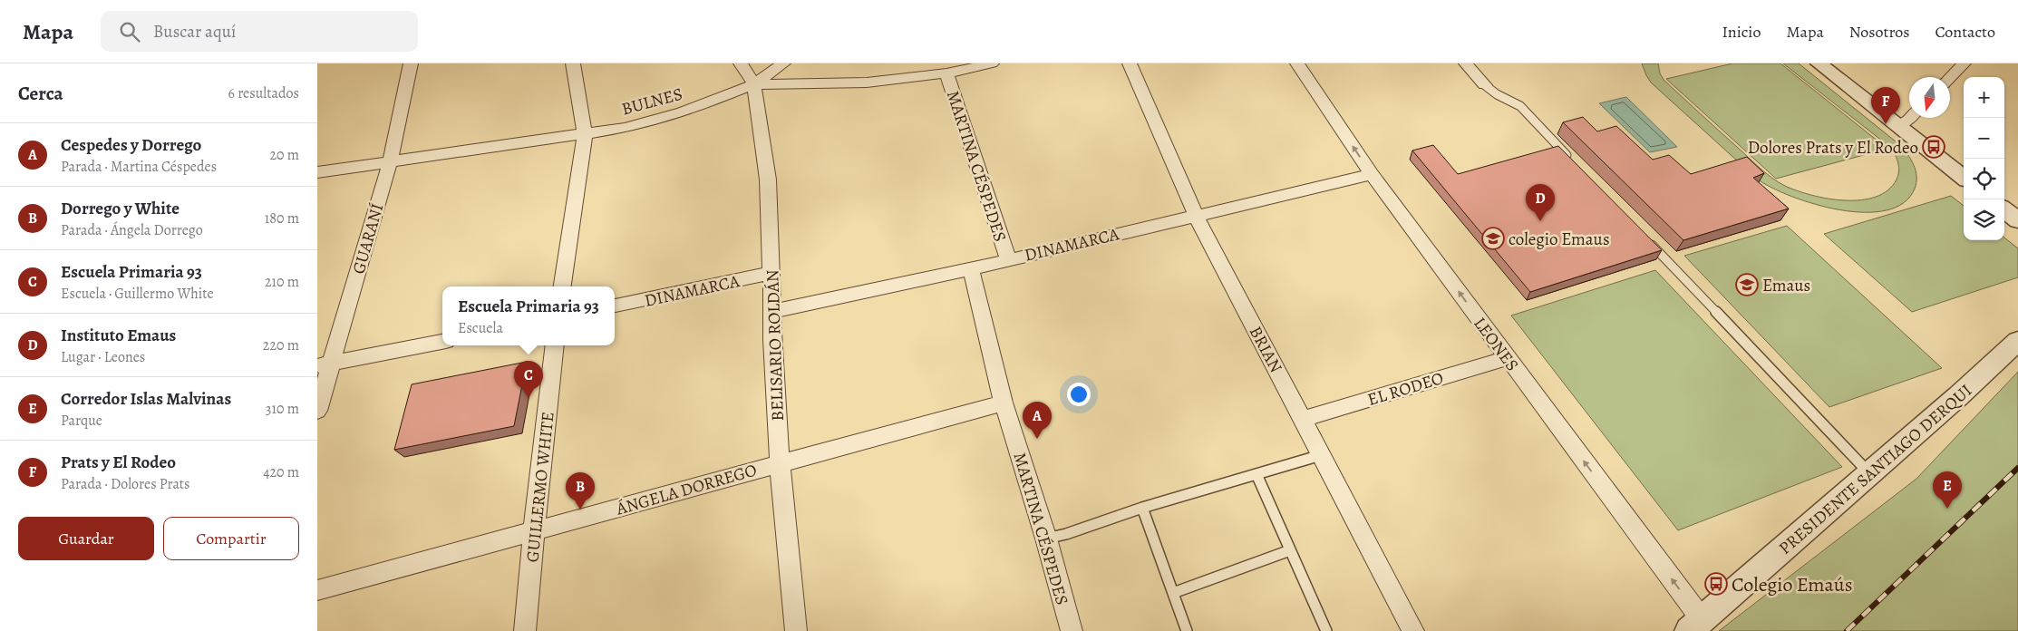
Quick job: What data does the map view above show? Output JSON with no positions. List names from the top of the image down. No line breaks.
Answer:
{"streets":{"street":["BULNES","MARTINA CÉSPEDES","GUARANÍ","DINAMARCA","LEONES","BELISARIO ROLDÁN","BRIAN","EL RODEO","PRESIDENTE SANTIAGO DERQUI","GUILLERMO WHITE","ÁNGELA DORREGO"]},"crossings":[["BULNES","MARTINA CÉSPEDES"],["BULNES","GUARANÍ"],["BULNES","BELISARIO ROLDÁN"],["MARTINA CÉSPEDES","DINAMARCA"],["MARTINA CÉSPEDES","ÁNGELA DORREGO"],["DINAMARCA","LEONES"],["DINAMARCA","BELISARIO ROLDÁN"],["DINAMARCA","BRIAN"],["LEONES","EL RODEO"],["LEONES","PRESIDENTE SANTIAGO DERQUI"],["BELISARIO ROLDÁN","ÁNGELA DORREGO"],["BRIAN","EL RODEO"],["GUILLERMO WHITE","ÁNGELA DORREGO"]],"one_way":["LEONES"],"places":{"bus stop":["Dolores Prats y El Rodeo","Colegio Emaús"],"school or university":["colegio Emaus","Emaus"]},"north":"bottom","page":{"header":"Mapa","search":"Buscar aquí","nav":["Inicio","Mapa","Nosotros","Contacto"],"heading":["Cerca","6 resultados"],"map_buttons":["+","−"],"pins":["F","D","C","A","E","B"],"list":[{"mark":"A","name":"Cespedes y Dorrego","note":"Parada · Martina Céspedes","value":"20 m"},{"mark":"B","name":"Dorrego y White","note":"Parada · Ángela Dorrego","value":"180 m"},{"mark":"C","name":"Escuela Primaria 93","note":"Escuela · Guillermo White","value":"210 m"},{"mark":"D","name":"Instituto Emaus","note":"Lugar · Leones","value":"220 m"},{"mark":"E","name":"Corredor Islas Malvinas","note":"Parque","value":"310 m"},{"mark":"F","name":"Prats y El Rodeo","note":"Parada · Dolores Prats","value":"420 m"}],"popup":["Escuela Primaria 93","Escuela"],"buttons":["Guardar","Compartir"]}}
